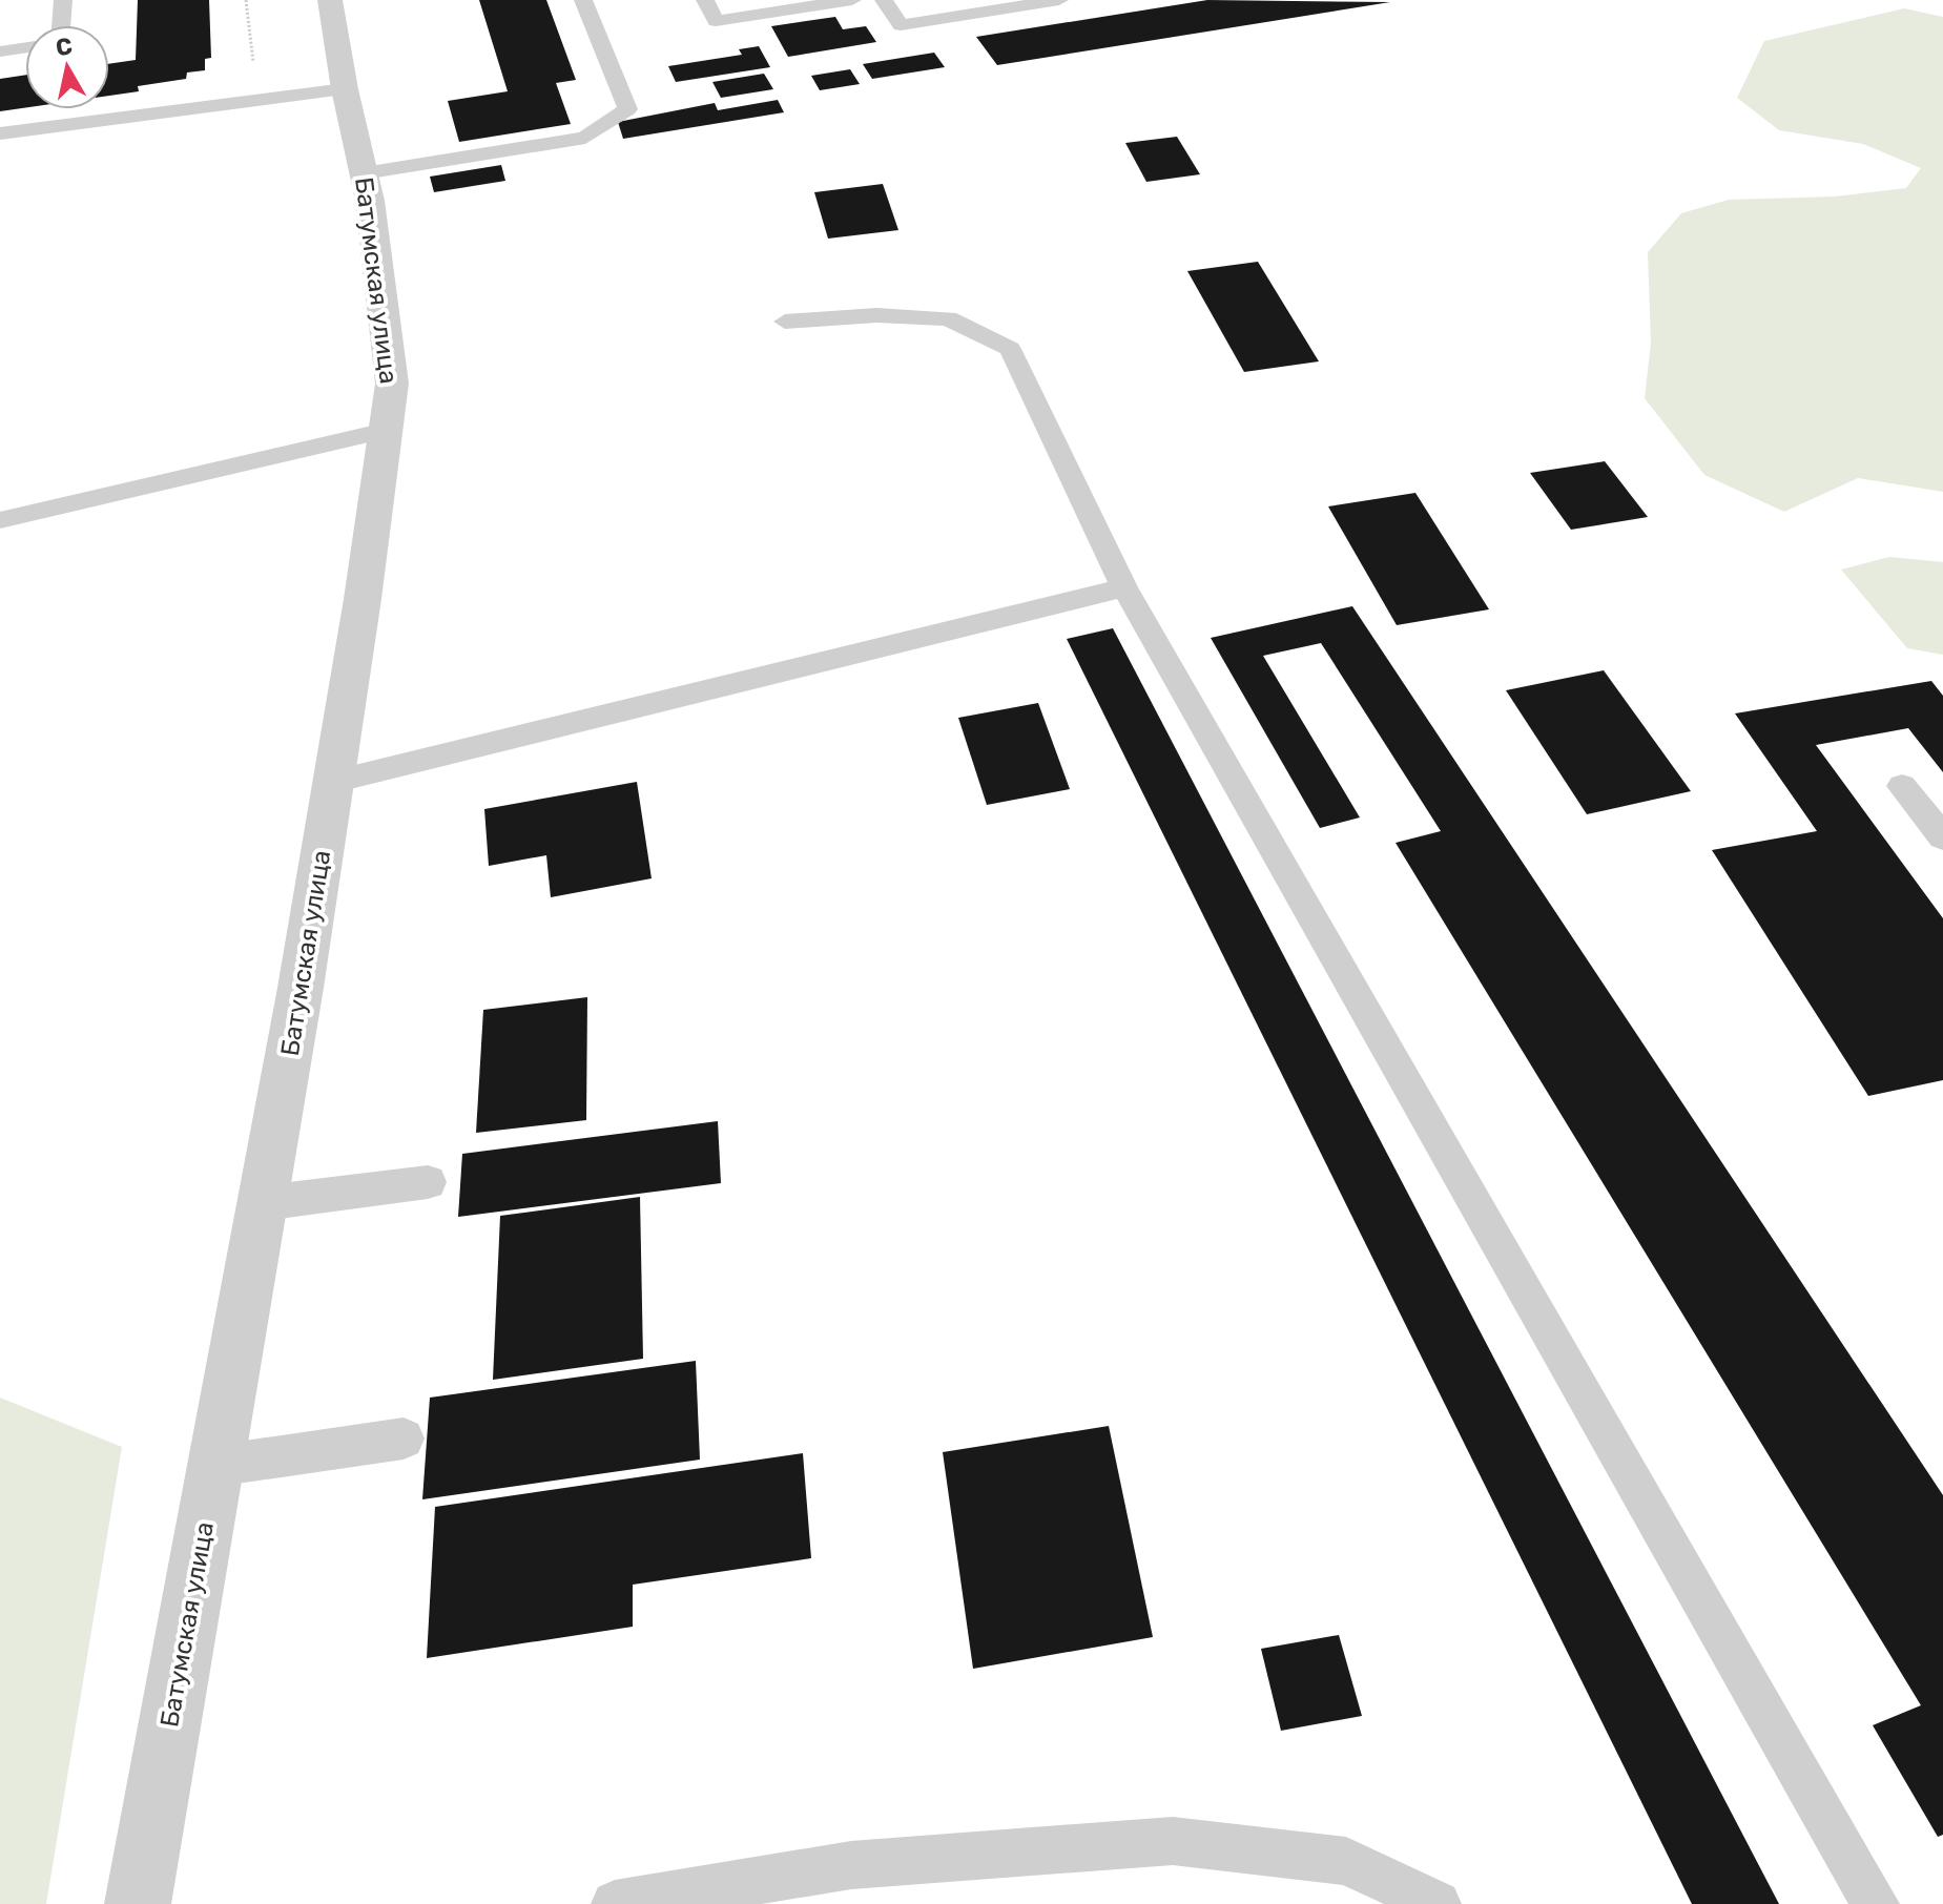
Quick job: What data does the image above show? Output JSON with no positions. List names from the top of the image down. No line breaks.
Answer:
{"streets":{"street":["Батумская улица"]},"north":"top"}
